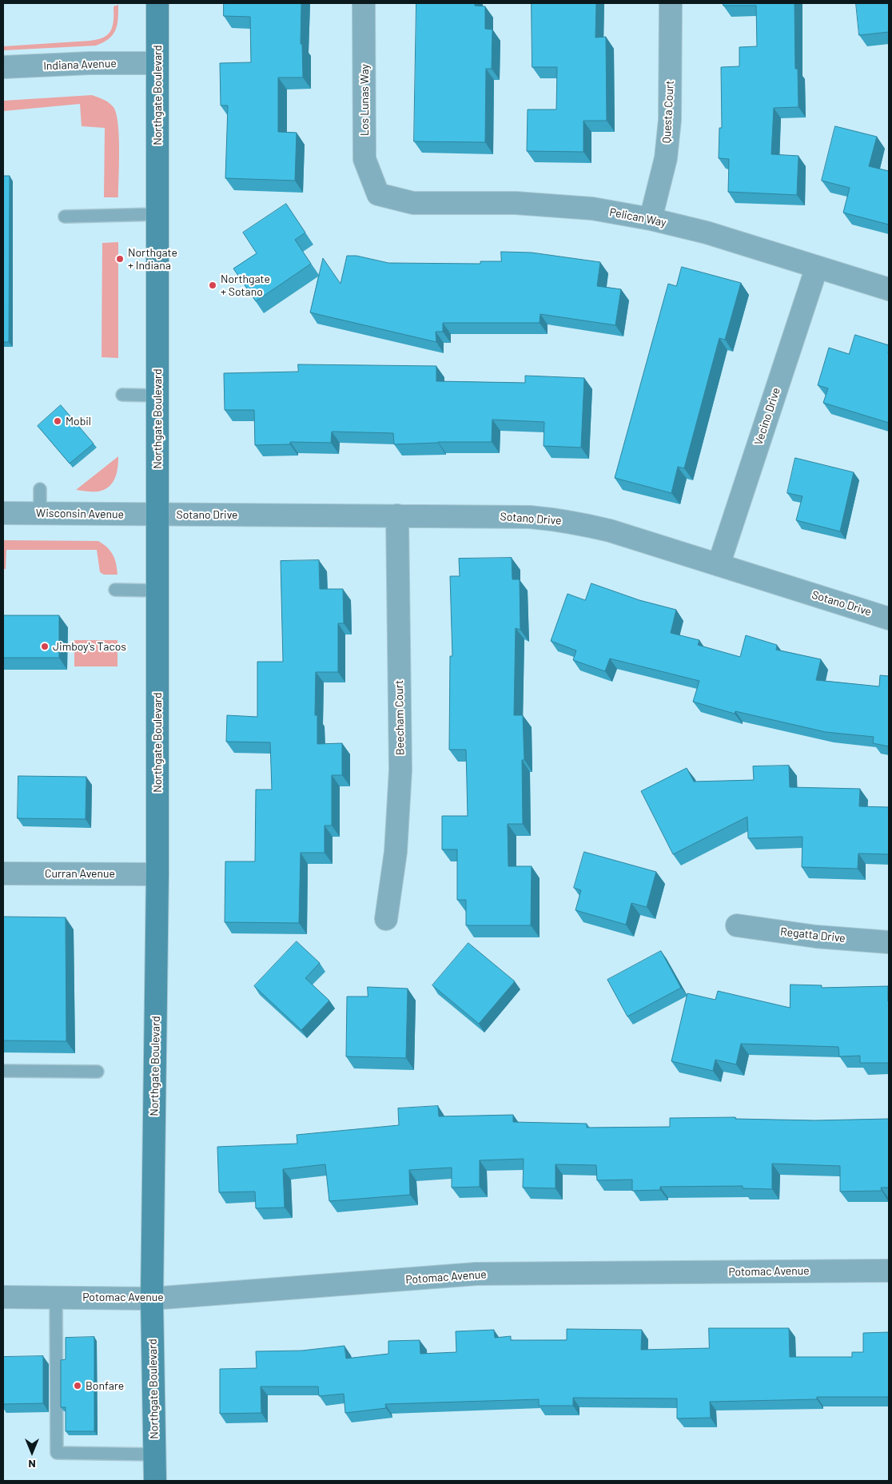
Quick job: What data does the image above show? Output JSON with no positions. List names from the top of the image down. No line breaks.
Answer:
{"streets":{"main road":["Northgate Boulevard"],"street":["Indiana Avenue","Los Lunas Way","Questa Court","Pelican Way","Vecino Drive","Wisconsin Avenue","Sotano Drive","Beecham Court","Curran Avenue","Regatta Drive","Potomac Avenue"]},"crossings":[["Indiana Avenue","Northgate Boulevard"],["Northgate Boulevard","Wisconsin Avenue"],["Northgate Boulevard","Sotano Drive"],["Northgate Boulevard","Curran Avenue"],["Northgate Boulevard","Potomac Avenue"],["Los Lunas Way","Pelican Way"],["Questa Court","Pelican Way"],["Pelican Way","Vecino Drive"],["Vecino Drive","Sotano Drive"],["Wisconsin Avenue","Sotano Drive"],["Sotano Drive","Beecham Court"]],"places":["Northgate + Indiana","Northgate + Sotano","Mobil","Jimboy's Tacos","Bonfare"],"north":"bottom"}
